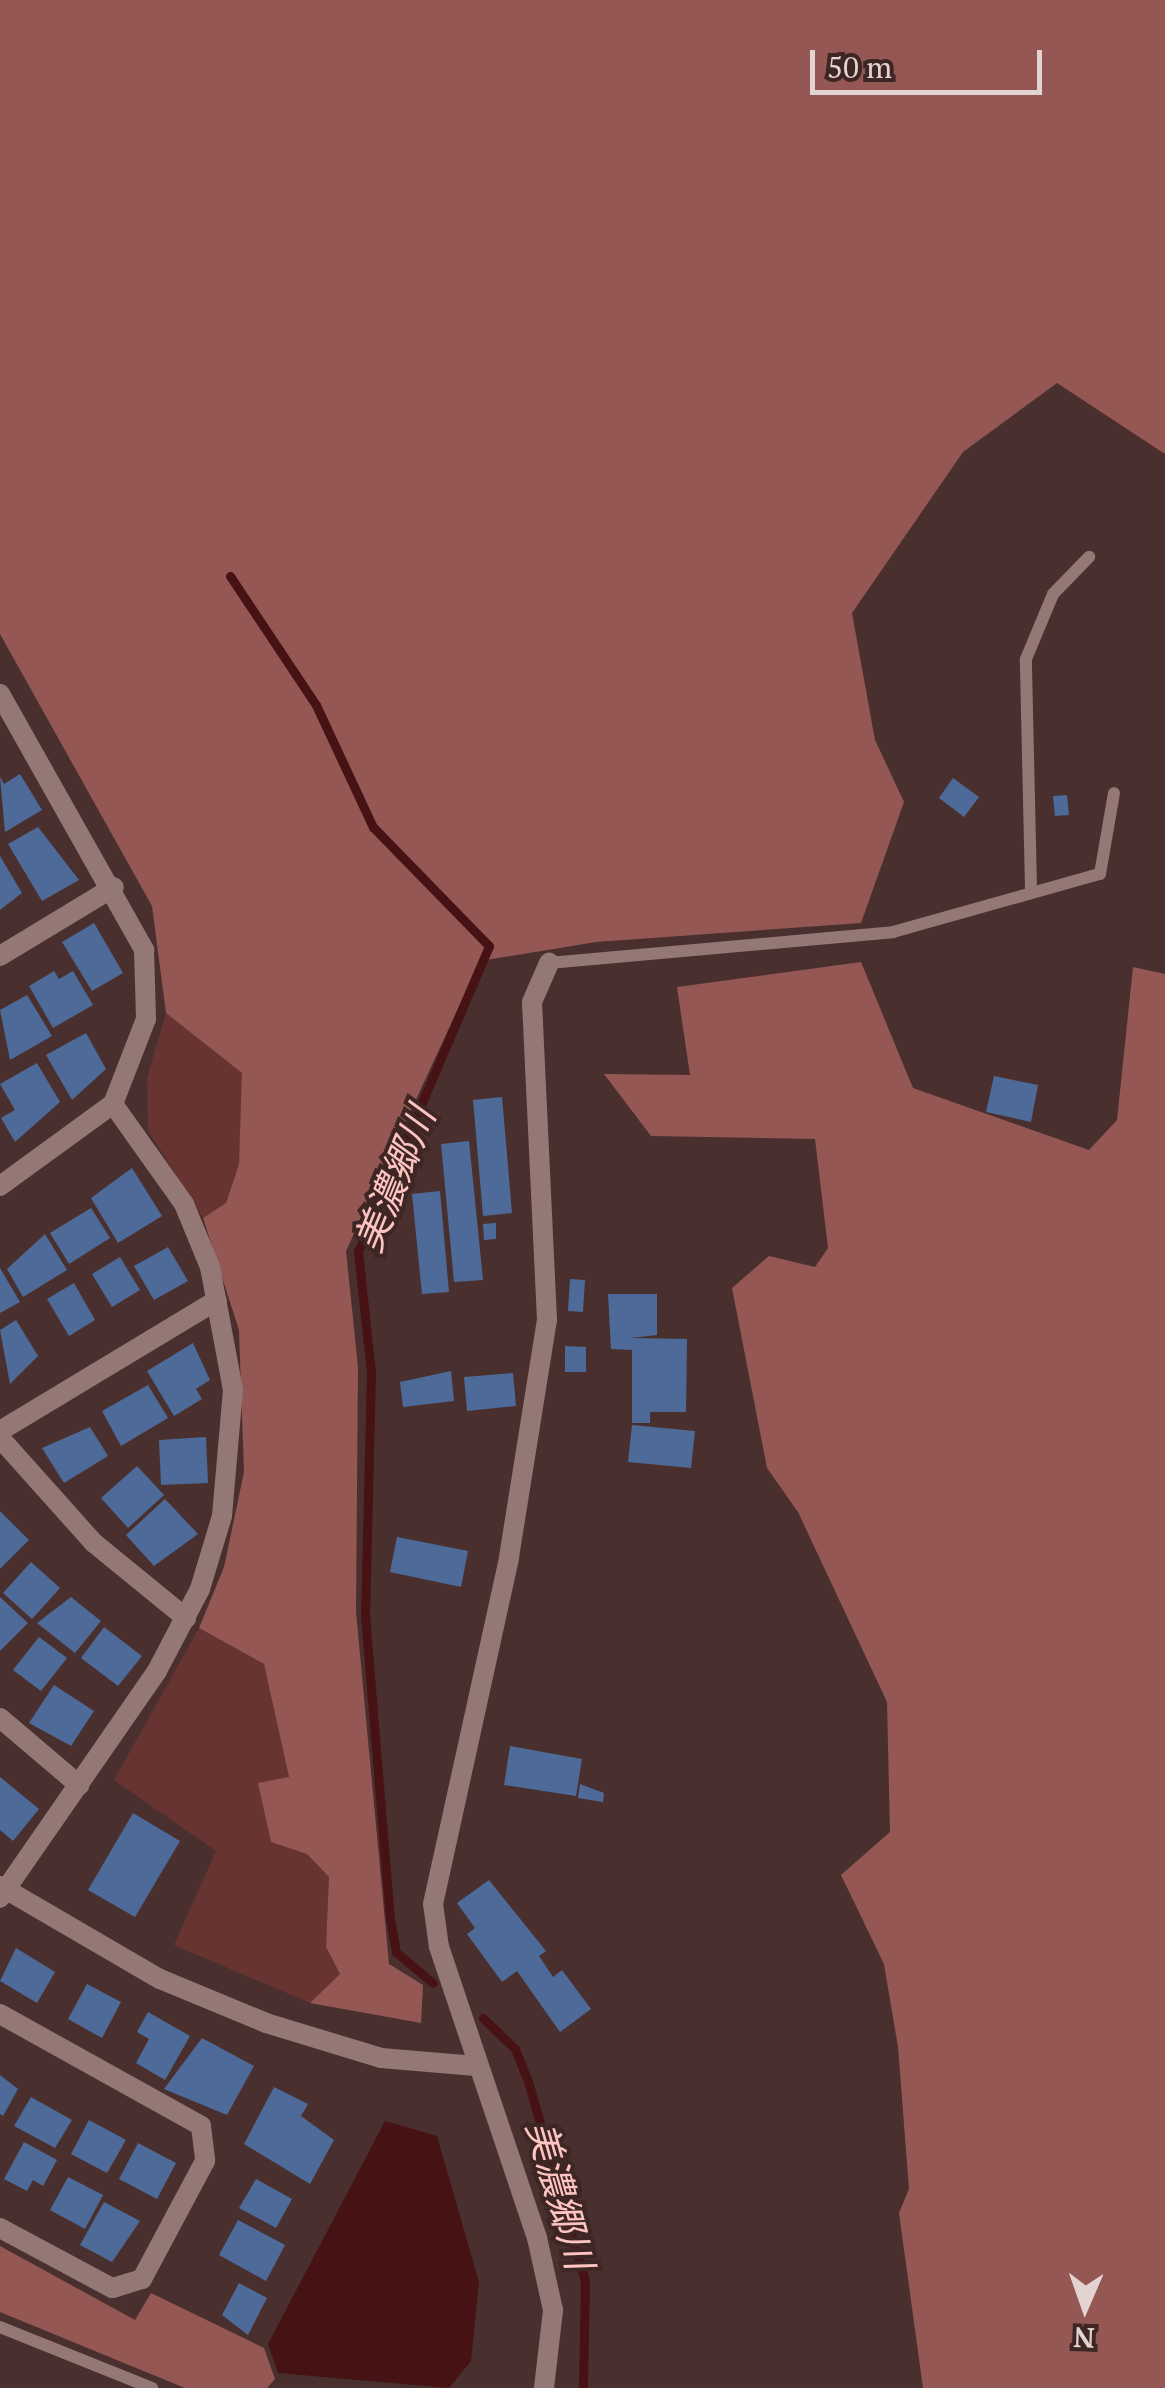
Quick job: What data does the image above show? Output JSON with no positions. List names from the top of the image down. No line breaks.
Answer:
{"water":["美濃郷川"],"scale_bar":"50 m","north":"bottom"}
